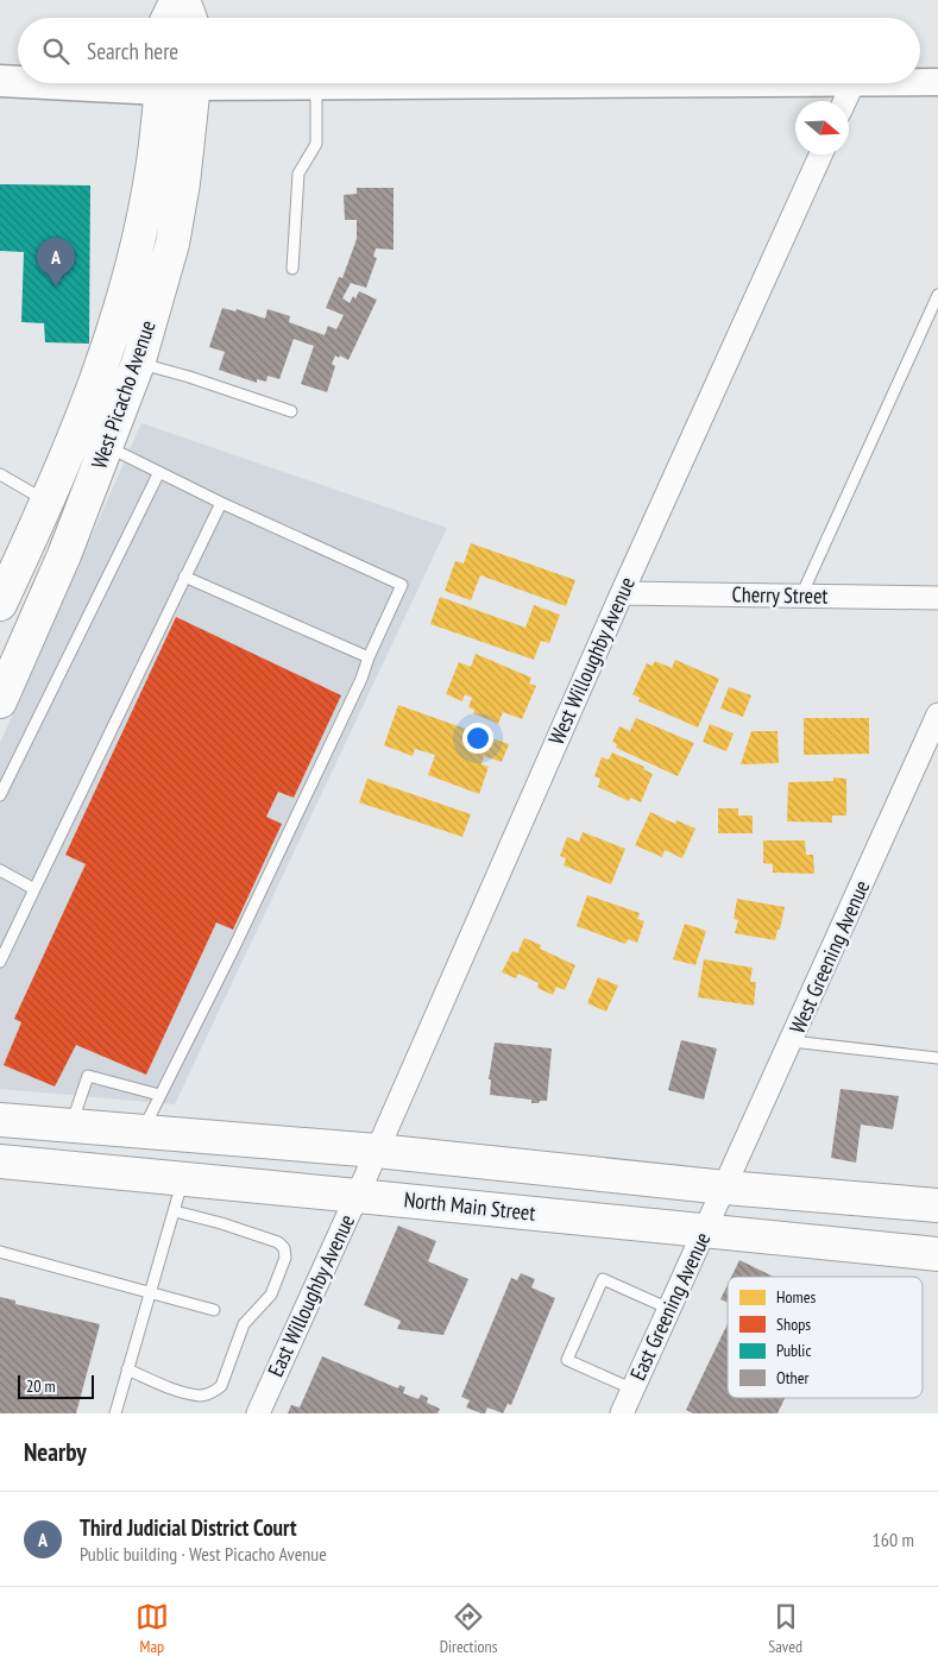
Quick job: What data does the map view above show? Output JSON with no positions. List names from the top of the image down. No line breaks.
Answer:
{"streets":{"main road":["West Picacho Avenue","North Main Street"],"street":["Cherry Street","West Willoughby Avenue","West Greening Avenue","East Willoughby Avenue","East Greening Avenue"]},"crossings":[["Cherry Street","West Willoughby Avenue"],["West Willoughby Avenue","North Main Street"],["West Willoughby Avenue","East Willoughby Avenue"],["West Greening Avenue","North Main Street"],["West Greening Avenue","East Greening Avenue"],["North Main Street","East Willoughby Avenue"],["North Main Street","East Greening Avenue"]],"legend":["Homes","Shops","Public","Other"],"scale_bar":"20 m","north":"right","page":{"search":"Search here","pins":"A","scale":"20 m","heading":"Nearby","list":[{"mark":"A","name":"Third Judicial District Court","note":"Public building · West Picacho Avenue","value":"160 m"}],"nav":["Map","Directions","Saved"]}}
